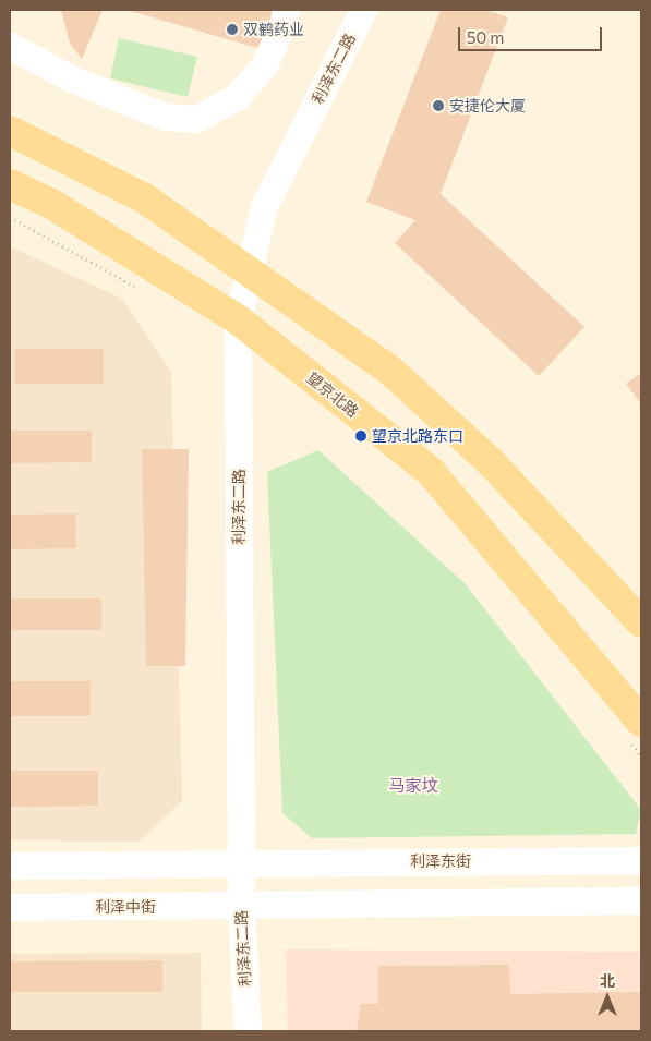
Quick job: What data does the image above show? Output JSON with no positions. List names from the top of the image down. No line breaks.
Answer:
{"streets":{"main road":["望京北路"],"street":["利泽东二路","利泽东街","利泽中街"]},"crossings":[["利泽东二路","望京北路"],["利泽东二路","利泽东街"],["利泽东二路","利泽中街"]],"districts":["马家坟"],"places":["双鹤药业","安捷伦大厦","望京北路东口"],"scale_bar":"50 m","north":"top"}
